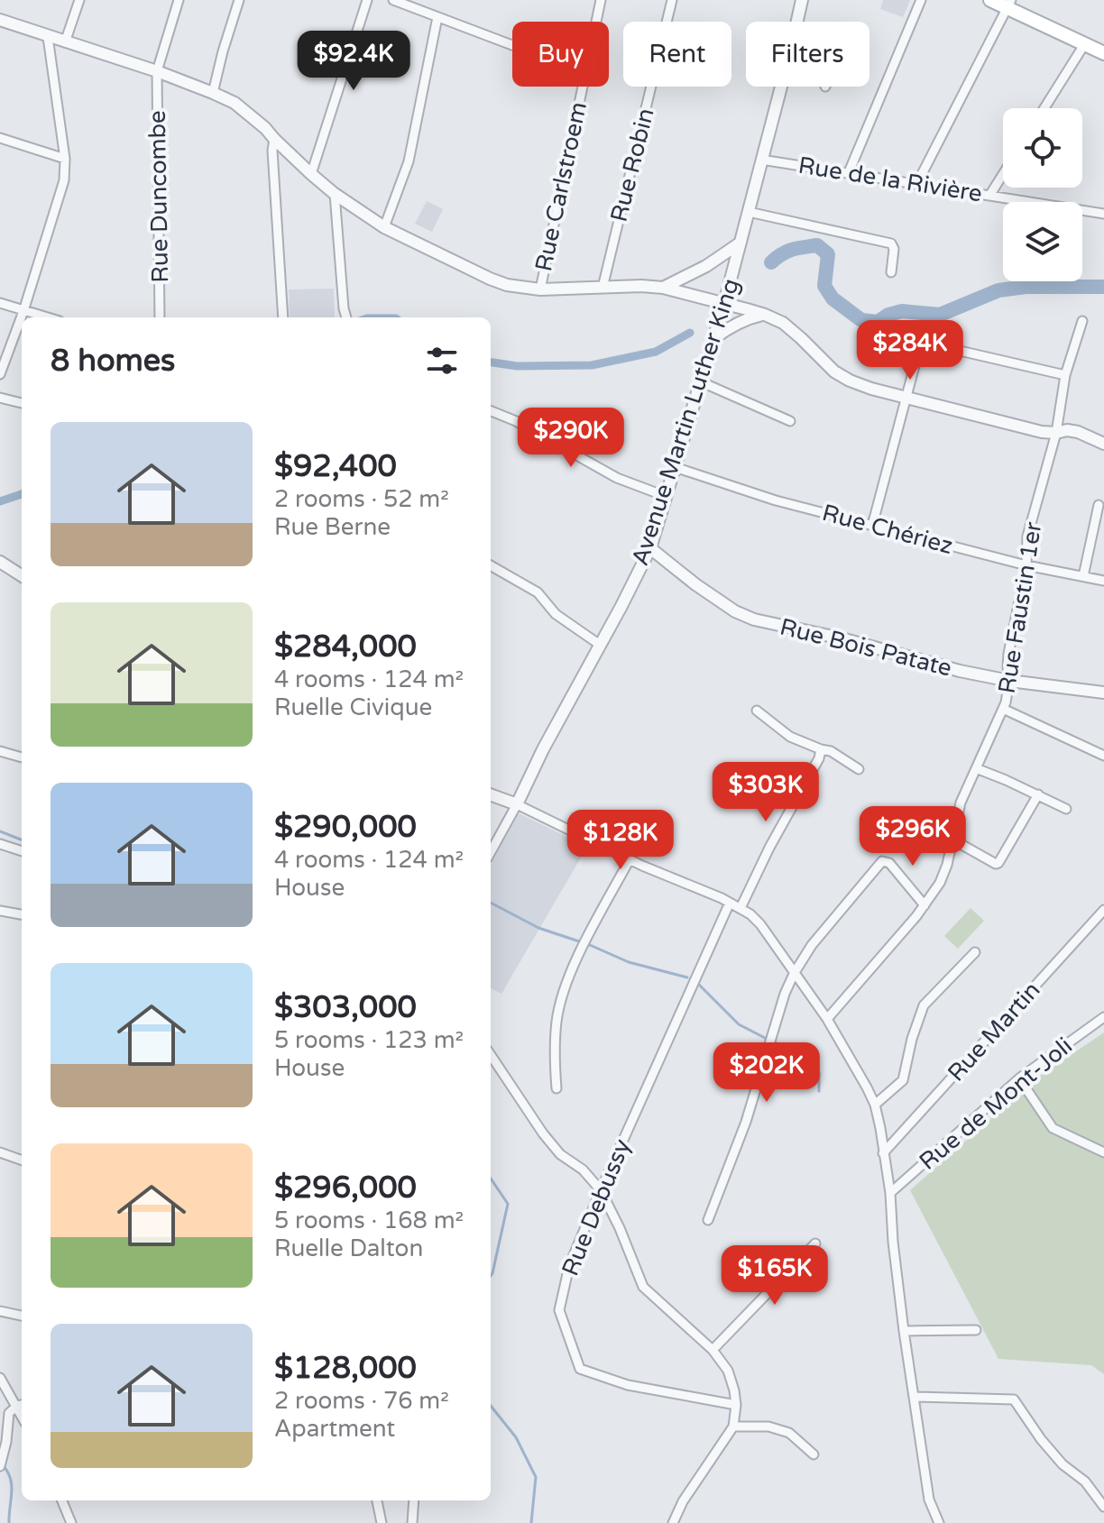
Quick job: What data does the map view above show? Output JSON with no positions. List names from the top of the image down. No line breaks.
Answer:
{"streets":{"street":["Rue Robin","Rue de la Rivière","Rue Carlstroem","Rue Duncombe","Avenue Martin Luther King","Rue Chériez","Rue Faustin 1er","Rue Bois Patate","Rue Martin","Rue de Mont-Joli","Rue Debussy"]},"crossings":[["Rue de la Rivière","Avenue Martin Luther King"],["Avenue Martin Luther King","Rue Chériez"],["Avenue Martin Luther King","Rue Bois Patate"],["Rue Chériez","Rue Faustin 1er"],["Rue Faustin 1er","Rue Bois Patate"]],"page":{"chip":["Buy","Rent","Filters"],"price":["$92.4K","$284K","$290K","$303K","$296K","$128K","$202K","$165K"],"heading":"8 homes","list":[{"name":"$92,400","note":"2 rooms · 52 m² · Rue Berne"},{"name":"$284,000","note":"4 rooms · 124 m² · Ruelle Civique"},{"name":"$290,000","note":"4 rooms · 124 m² · House"},{"name":"$303,000","note":"5 rooms · 123 m² · House"},{"name":"$296,000","note":"5 rooms · 168 m² · Ruelle Dalton"},{"name":"$128,000","note":"2 rooms · 76 m² · Apartment"}]}}
